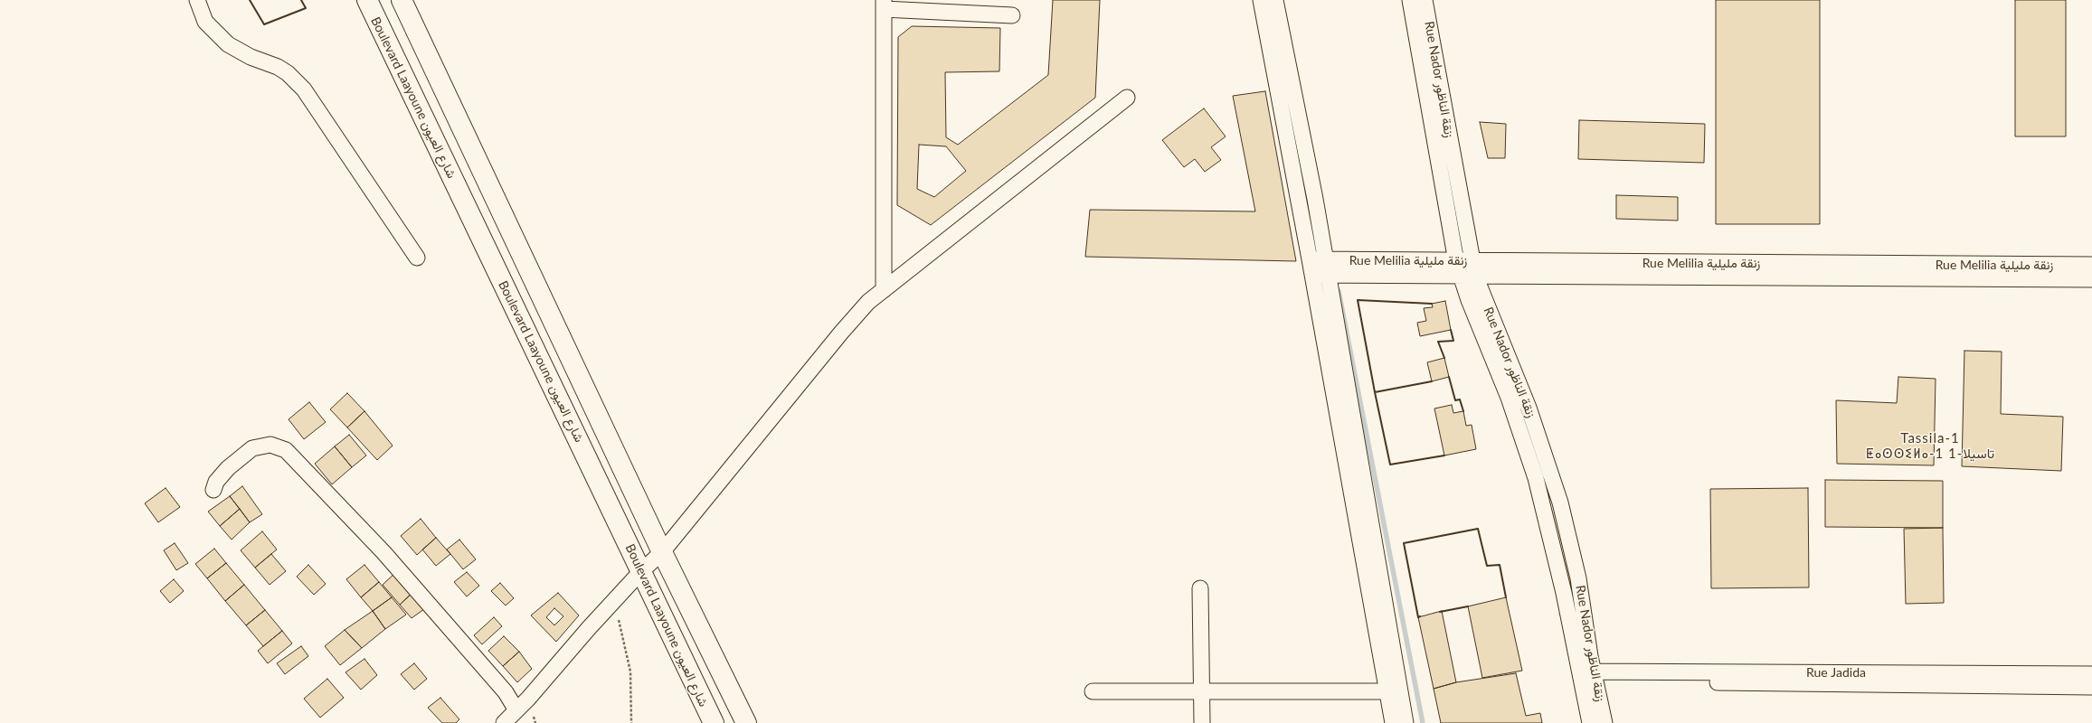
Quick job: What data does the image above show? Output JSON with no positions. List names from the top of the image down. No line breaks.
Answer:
{"streets":{"street":["Rue Nador زنقة الناظور","Boulevard Laayoune شارع العيون","Rue Melilia زنقة مليلية","Rue Jadida"]},"crossings":[["Rue Nador زنقة الناظور","Rue Melilia زنقة مليلية"],["Rue Nador زنقة الناظور","Rue Jadida"]],"districts":["Tassila-1 ⵟⴰⵙⵙⵉⵍⴰ-1 1-تاسيلا"]}
